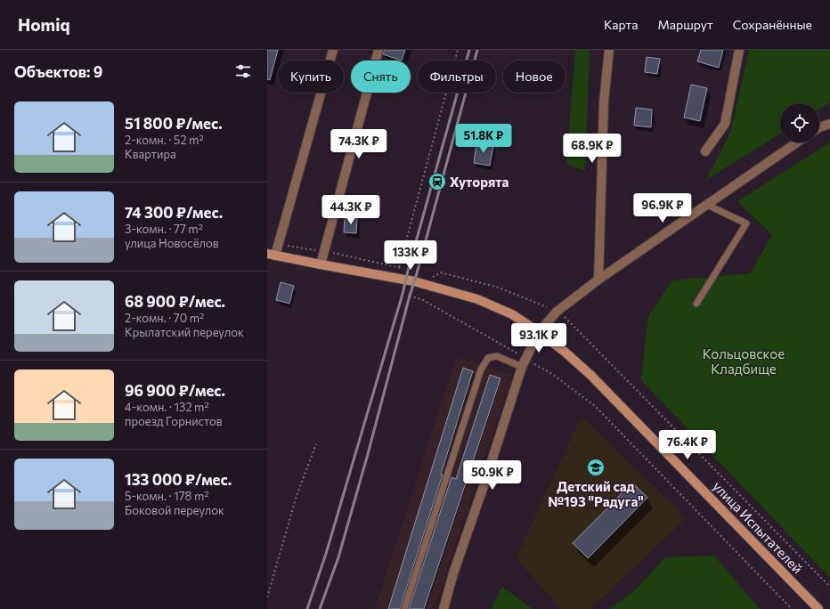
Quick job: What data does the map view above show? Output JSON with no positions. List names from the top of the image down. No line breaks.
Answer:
{"streets":{"main road":["улица Испытателей"]},"parks":["Кольцовское Кладбище"],"places":{"station":["Хуторята"],"school or university":["Детский сад №193 \"Радуга\""]},"page":{"header":"Homiq","nav":["Карта","Маршрут","Сохранённые"],"heading":"Объектов: 9","chip":["Купить","Снять","Фильтры","Новое"],"list":[{"name":"51 800 ₽/мес.","note":"2-комн. · 52 m² · Квартира"},{"name":"74 300 ₽/мес.","note":"3-комн. · 77 m² · улица Новосёлов"},{"name":"68 900 ₽/мес.","note":"2-комн. · 70 m² · Крылатский переулок"},{"name":"96 900 ₽/мес.","note":"4-комн. · 132 m² · проезд Горнистов"},{"name":"133 000 ₽/мес.","note":"5-комн. · 178 m² · Боковой переулок"}],"price":["51.8K ₽","74.3K ₽","68.9K ₽","96.9K ₽","44.3K ₽","133K ₽","93.1K ₽","76.4K ₽","50.9K ₽"]}}
